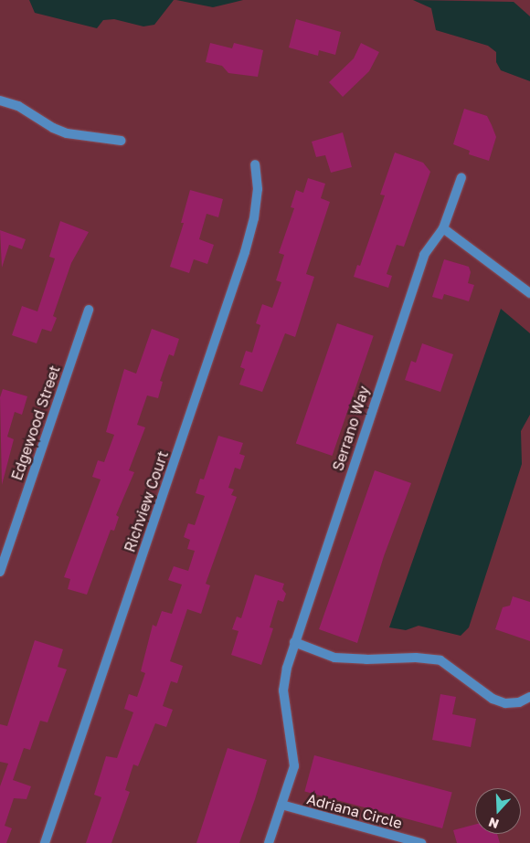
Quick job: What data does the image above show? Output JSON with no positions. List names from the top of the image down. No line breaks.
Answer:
{"streets":{"street":["Edgewood Street","Serrano Way","Richview Court","Adriana Circle"]},"crossings":[["Serrano Way","Adriana Circle"]],"north":"bottom"}
